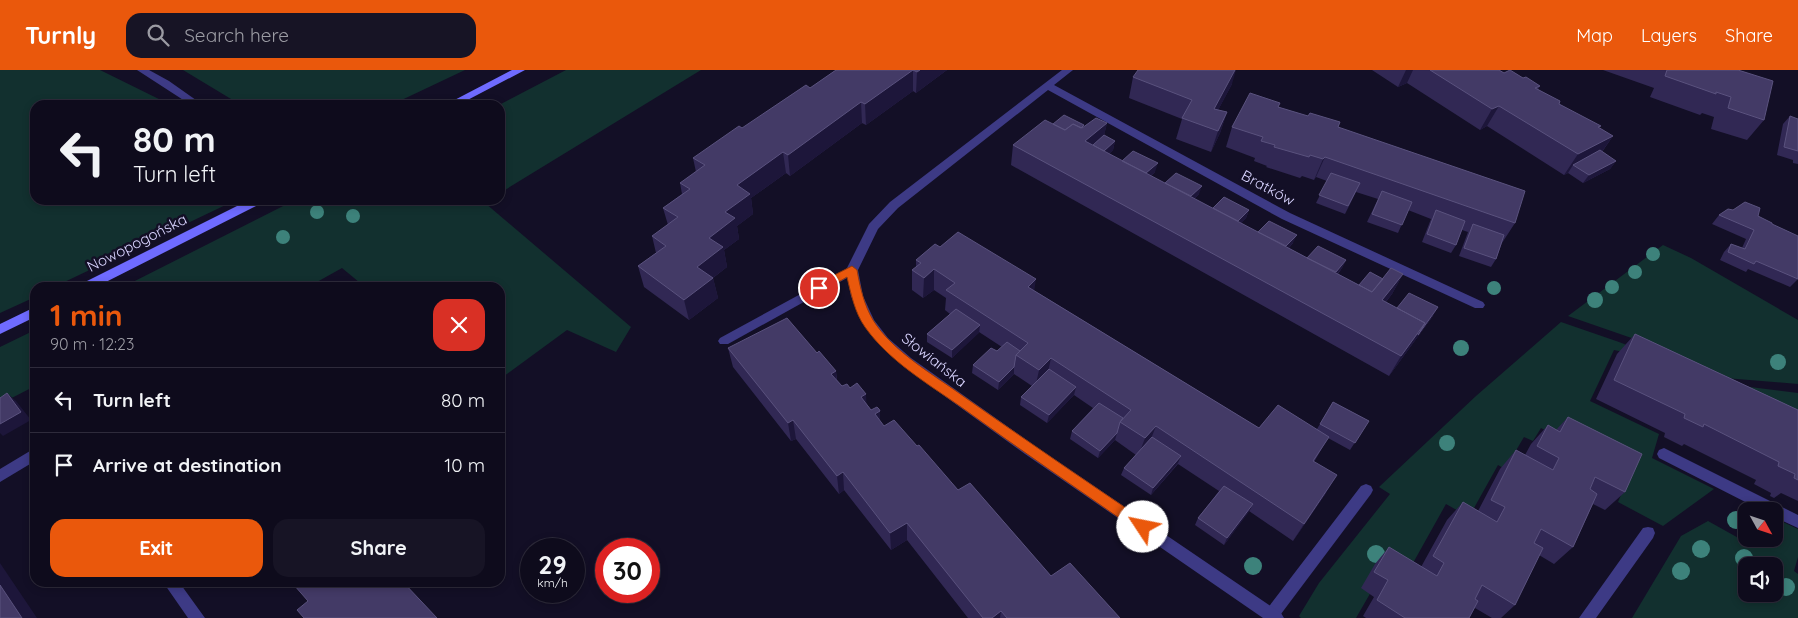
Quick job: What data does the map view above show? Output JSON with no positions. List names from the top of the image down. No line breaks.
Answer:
{"streets":{"street":["Bratków","Nowopogońska","Słowiańska"]},"north":"bottom right","page":{"header":"Turnly","search":"Search here","nav":["Map","Layers","Share"],"turn":["80 m","Turn left"],"heading":["1 min","90 m · 12:23"],"list":[{"name":"Turn left","value":"80 m"},{"name":"Arrive at destination","value":"10 m"}],"buttons":["Exit","Share"],"speed":"29 km/h","limit":"30"}}
